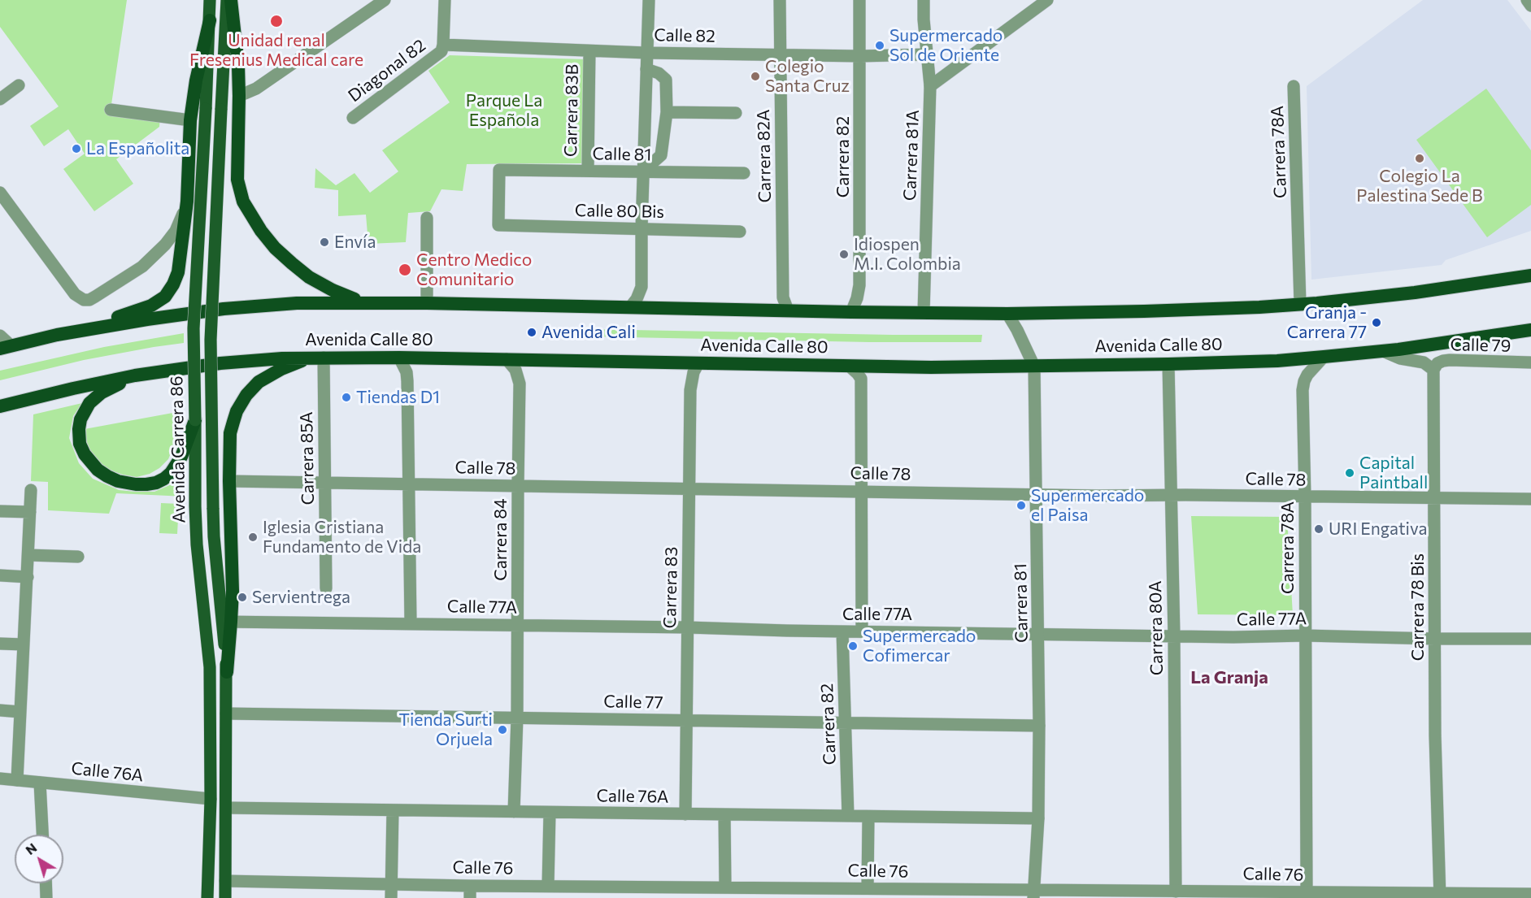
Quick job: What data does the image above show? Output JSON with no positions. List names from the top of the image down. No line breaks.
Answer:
{"streets":{"highway":["Avenida Calle 80"],"main road":["Avenida Carrera 86"],"street":["Calle 82","Diagonal 82","Carrera 83B","Carrera 78A","Calle 81","Carrera 81A","Carrera 82A","Carrera 82","Calle 80 Bis","Calle 79","Carrera 85A","Calle 78","Carrera 84","Carrera 83","Carrera 81","Calle 77A","Carrera 78 Bis","Carrera 80A","Calle 77","Calle 76A","Calle 76"]},"crossings":[["Calle 82","Diagonal 82"],["Calle 82","Carrera 83B"],["Calle 82","Carrera 81A"],["Calle 82","Carrera 82A"],["Calle 82","Carrera 82"],["Carrera 83B","Calle 81"],["Carrera 78A","Avenida Calle 80"],["Carrera 78A","Calle 78"],["Carrera 78A","Calle 77A"],["Carrera 78A","Calle 76"],["Calle 81","Calle 80 Bis"],["Carrera 81A","Avenida Calle 80"],["Carrera 82A","Avenida Calle 80"],["Carrera 82","Avenida Calle 80"],["Carrera 82","Calle 77A"],["Carrera 82","Calle 77"],["Carrera 82","Calle 76A"],["Avenida Calle 80","Carrera 85A"],["Avenida Calle 80","Carrera 84"],["Avenida Calle 80","Carrera 83"],["Avenida Calle 80","Carrera 81"],["Avenida Calle 80","Carrera 80A"],["Calle 79","Carrera 78 Bis"],["Avenida Carrera 86","Calle 77A"],["Avenida Carrera 86","Calle 76A"],["Carrera 85A","Calle 78"],["Calle 78","Carrera 84"],["Calle 78","Carrera 83"],["Calle 78","Carrera 81"],["Calle 78","Carrera 78 Bis"],["Calle 78","Carrera 80A"],["Carrera 84","Calle 77A"],["Carrera 84","Calle 77"],["Carrera 84","Calle 76A"],["Carrera 83","Calle 77A"],["Carrera 83","Calle 77"],["Carrera 83","Calle 76A"],["Carrera 81","Calle 77A"],["Carrera 81","Calle 77"],["Carrera 81","Calle 76A"],["Carrera 81","Calle 76"],["Calle 77A","Carrera 78 Bis"],["Calle 77A","Carrera 80A"],["Carrera 78 Bis","Calle 76"],["Carrera 80A","Calle 76"]],"districts":["La Granja"],"parks":["Parque La Española"],"places":["Unidad renal Fresenius Medical care","Supermercado Sol de Oriente","Colegio Santa Cruz","La Españolita","Colegio La Palestina Sede B","Envía","Idiospen M.I. Colombia","Centro Medico Comunitario","Granja - Carrera 77","Avenida Cali","Tiendas D1","Capital Paintball","Supermercado el Paisa","URI Engativa","Iglesia Cristiana Fundamento de Vida","Servientrega","Supermercado Cofimercar","Tienda Surti Orjuela"],"north":"top left"}
